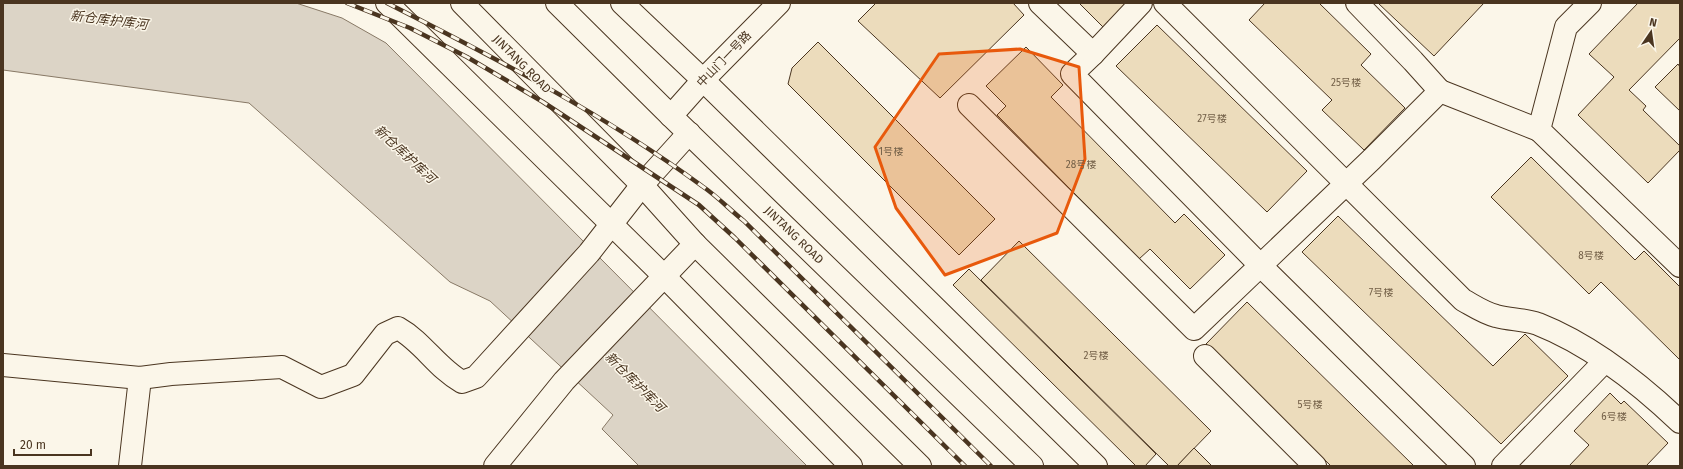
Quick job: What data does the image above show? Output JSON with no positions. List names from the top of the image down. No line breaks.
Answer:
{"streets":{"street":["中山门一号路","JINTANG ROAD"]},"crossings":[["中山门一号路","JINTANG ROAD"]],"water":["新仓库护库河"],"house_numbers":["25号楼","27号楼","1号楼","28号楼","8号楼","7号楼","2号楼","5号楼","6号楼"],"scale_bar":"20 m","north":"top"}
